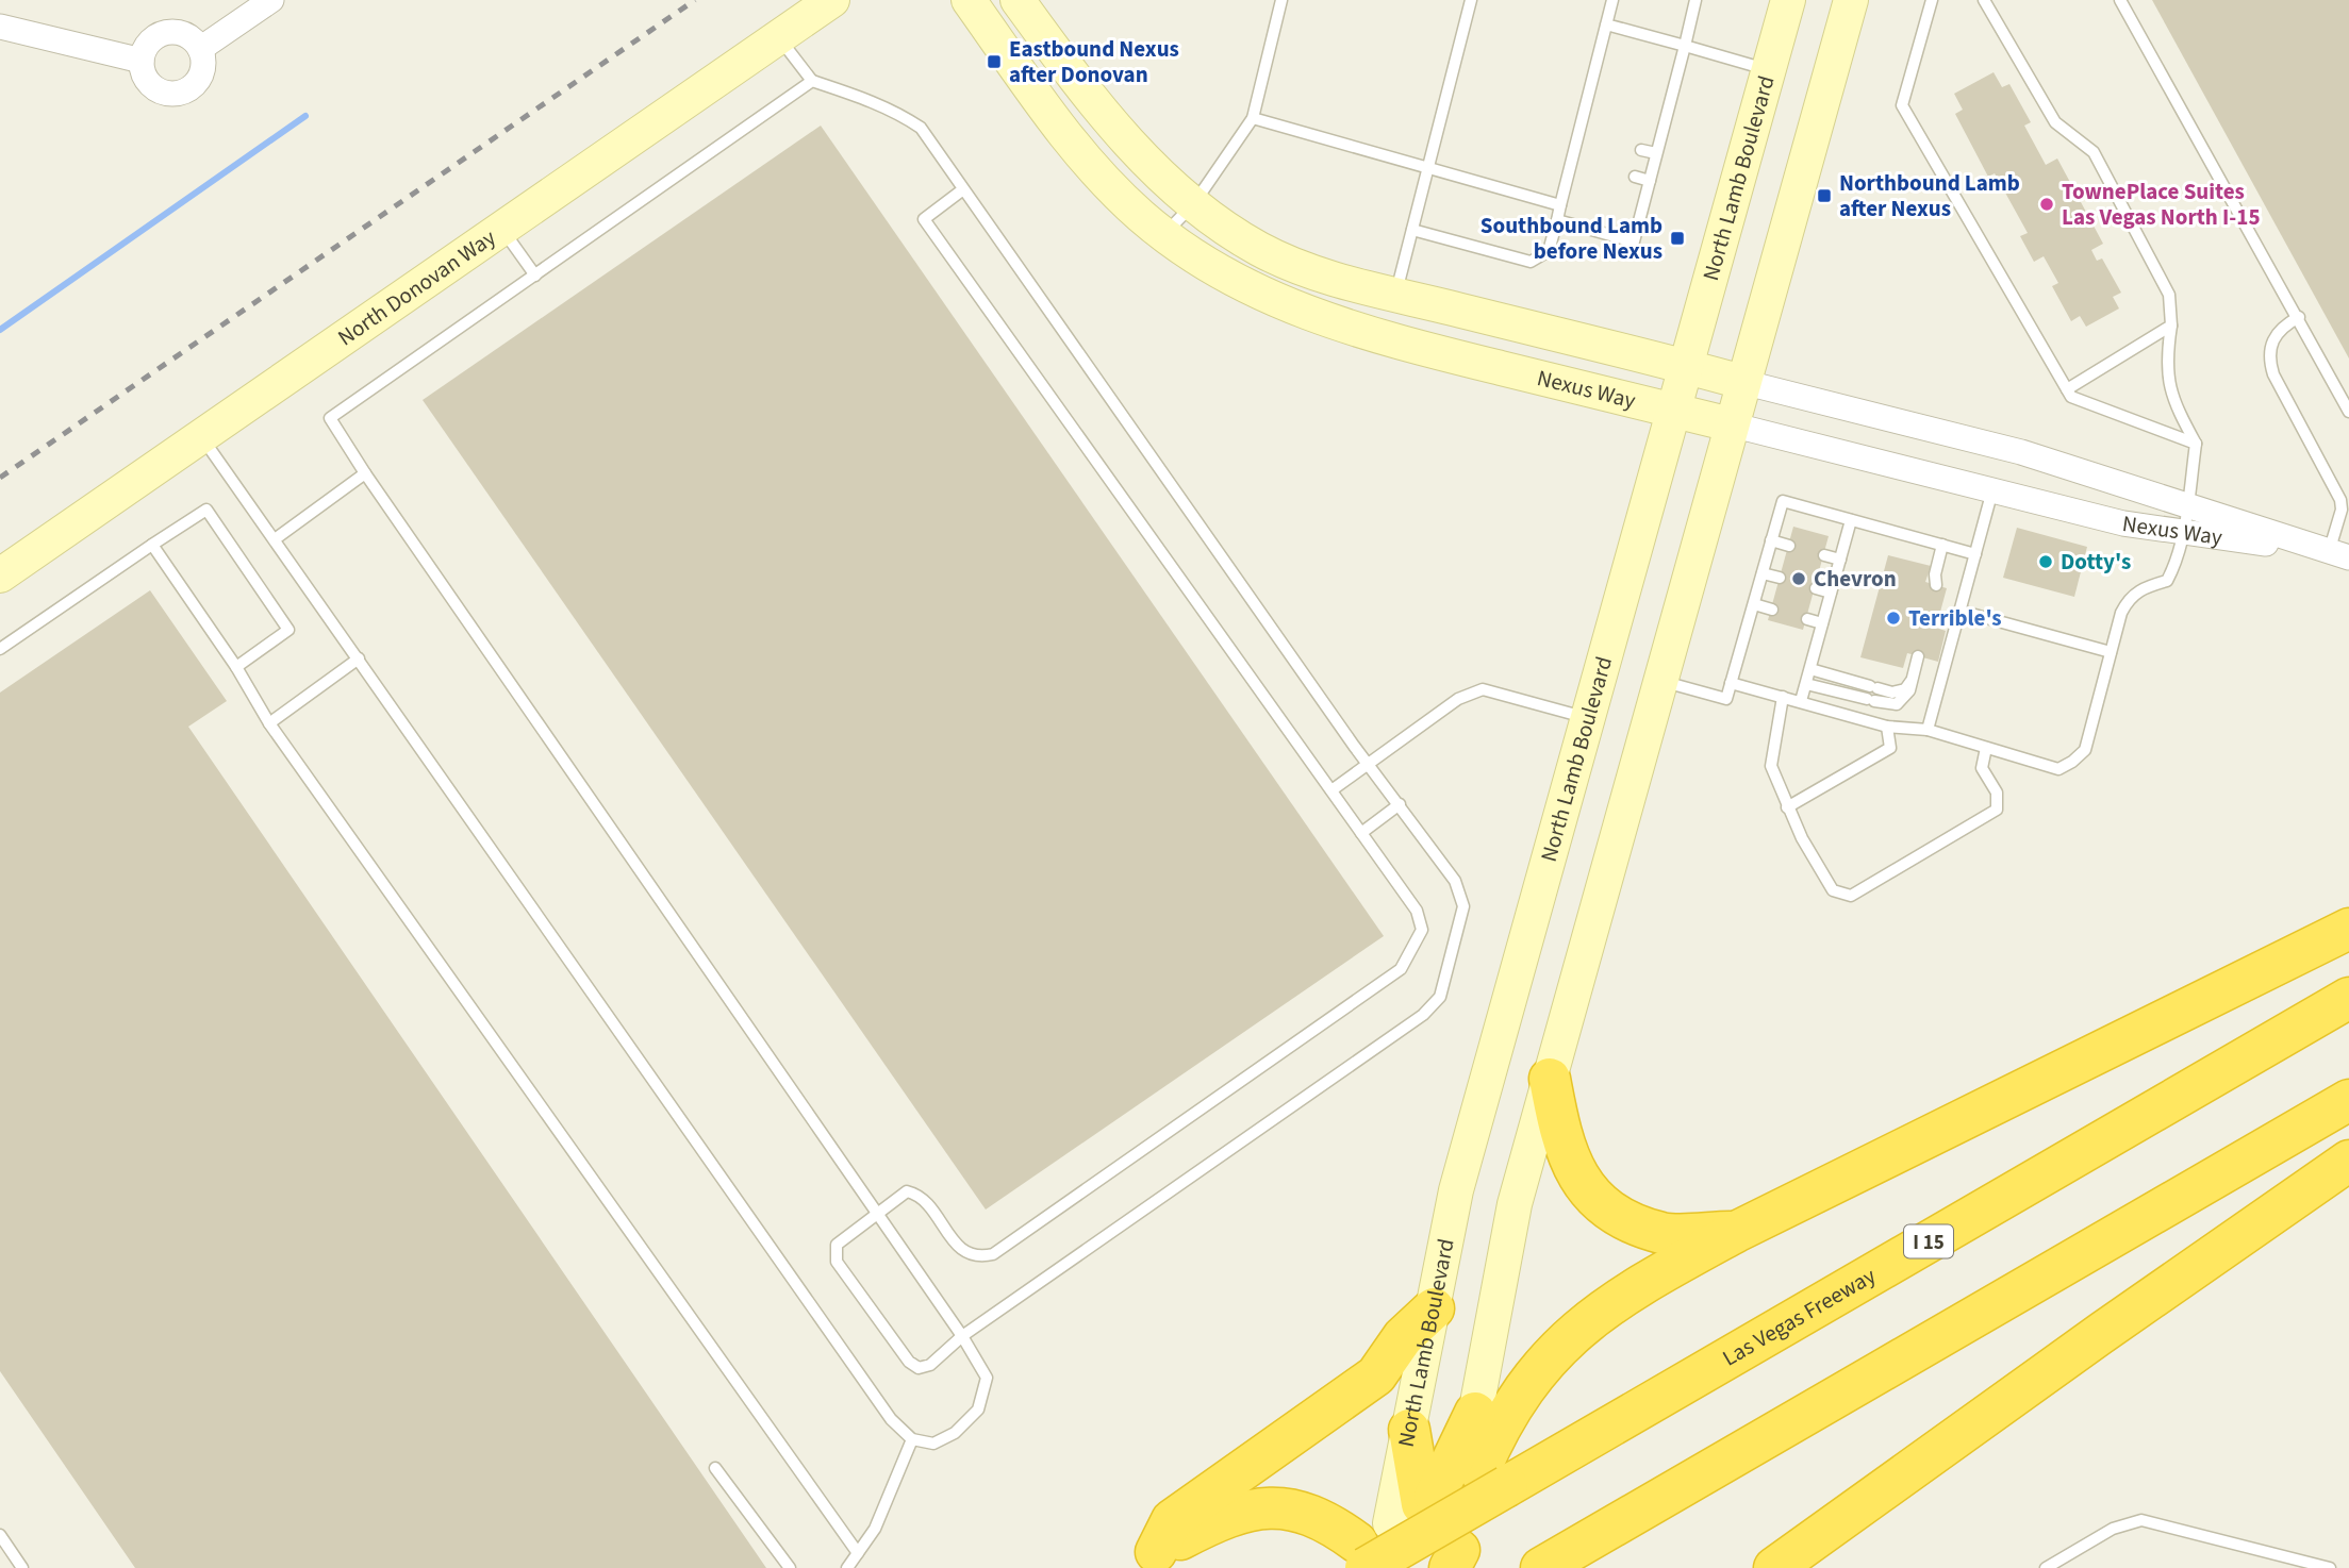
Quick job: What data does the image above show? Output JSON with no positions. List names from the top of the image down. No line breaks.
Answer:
{"streets":{"highway":["I 15","Las Vegas Freeway"],"main road":["North Lamb Boulevard","North Donovan Way","Nexus Way"]},"crossings":[["North Lamb Boulevard","Nexus Way"]],"places":{"transit":["Eastbound Nexus after Donovan","Northbound Lamb after Nexus","Southbound Lamb before Nexus"],"other":["TownePlace Suites Las Vegas North I-15","Dotty's","Chevron","Terrible's"]}}
